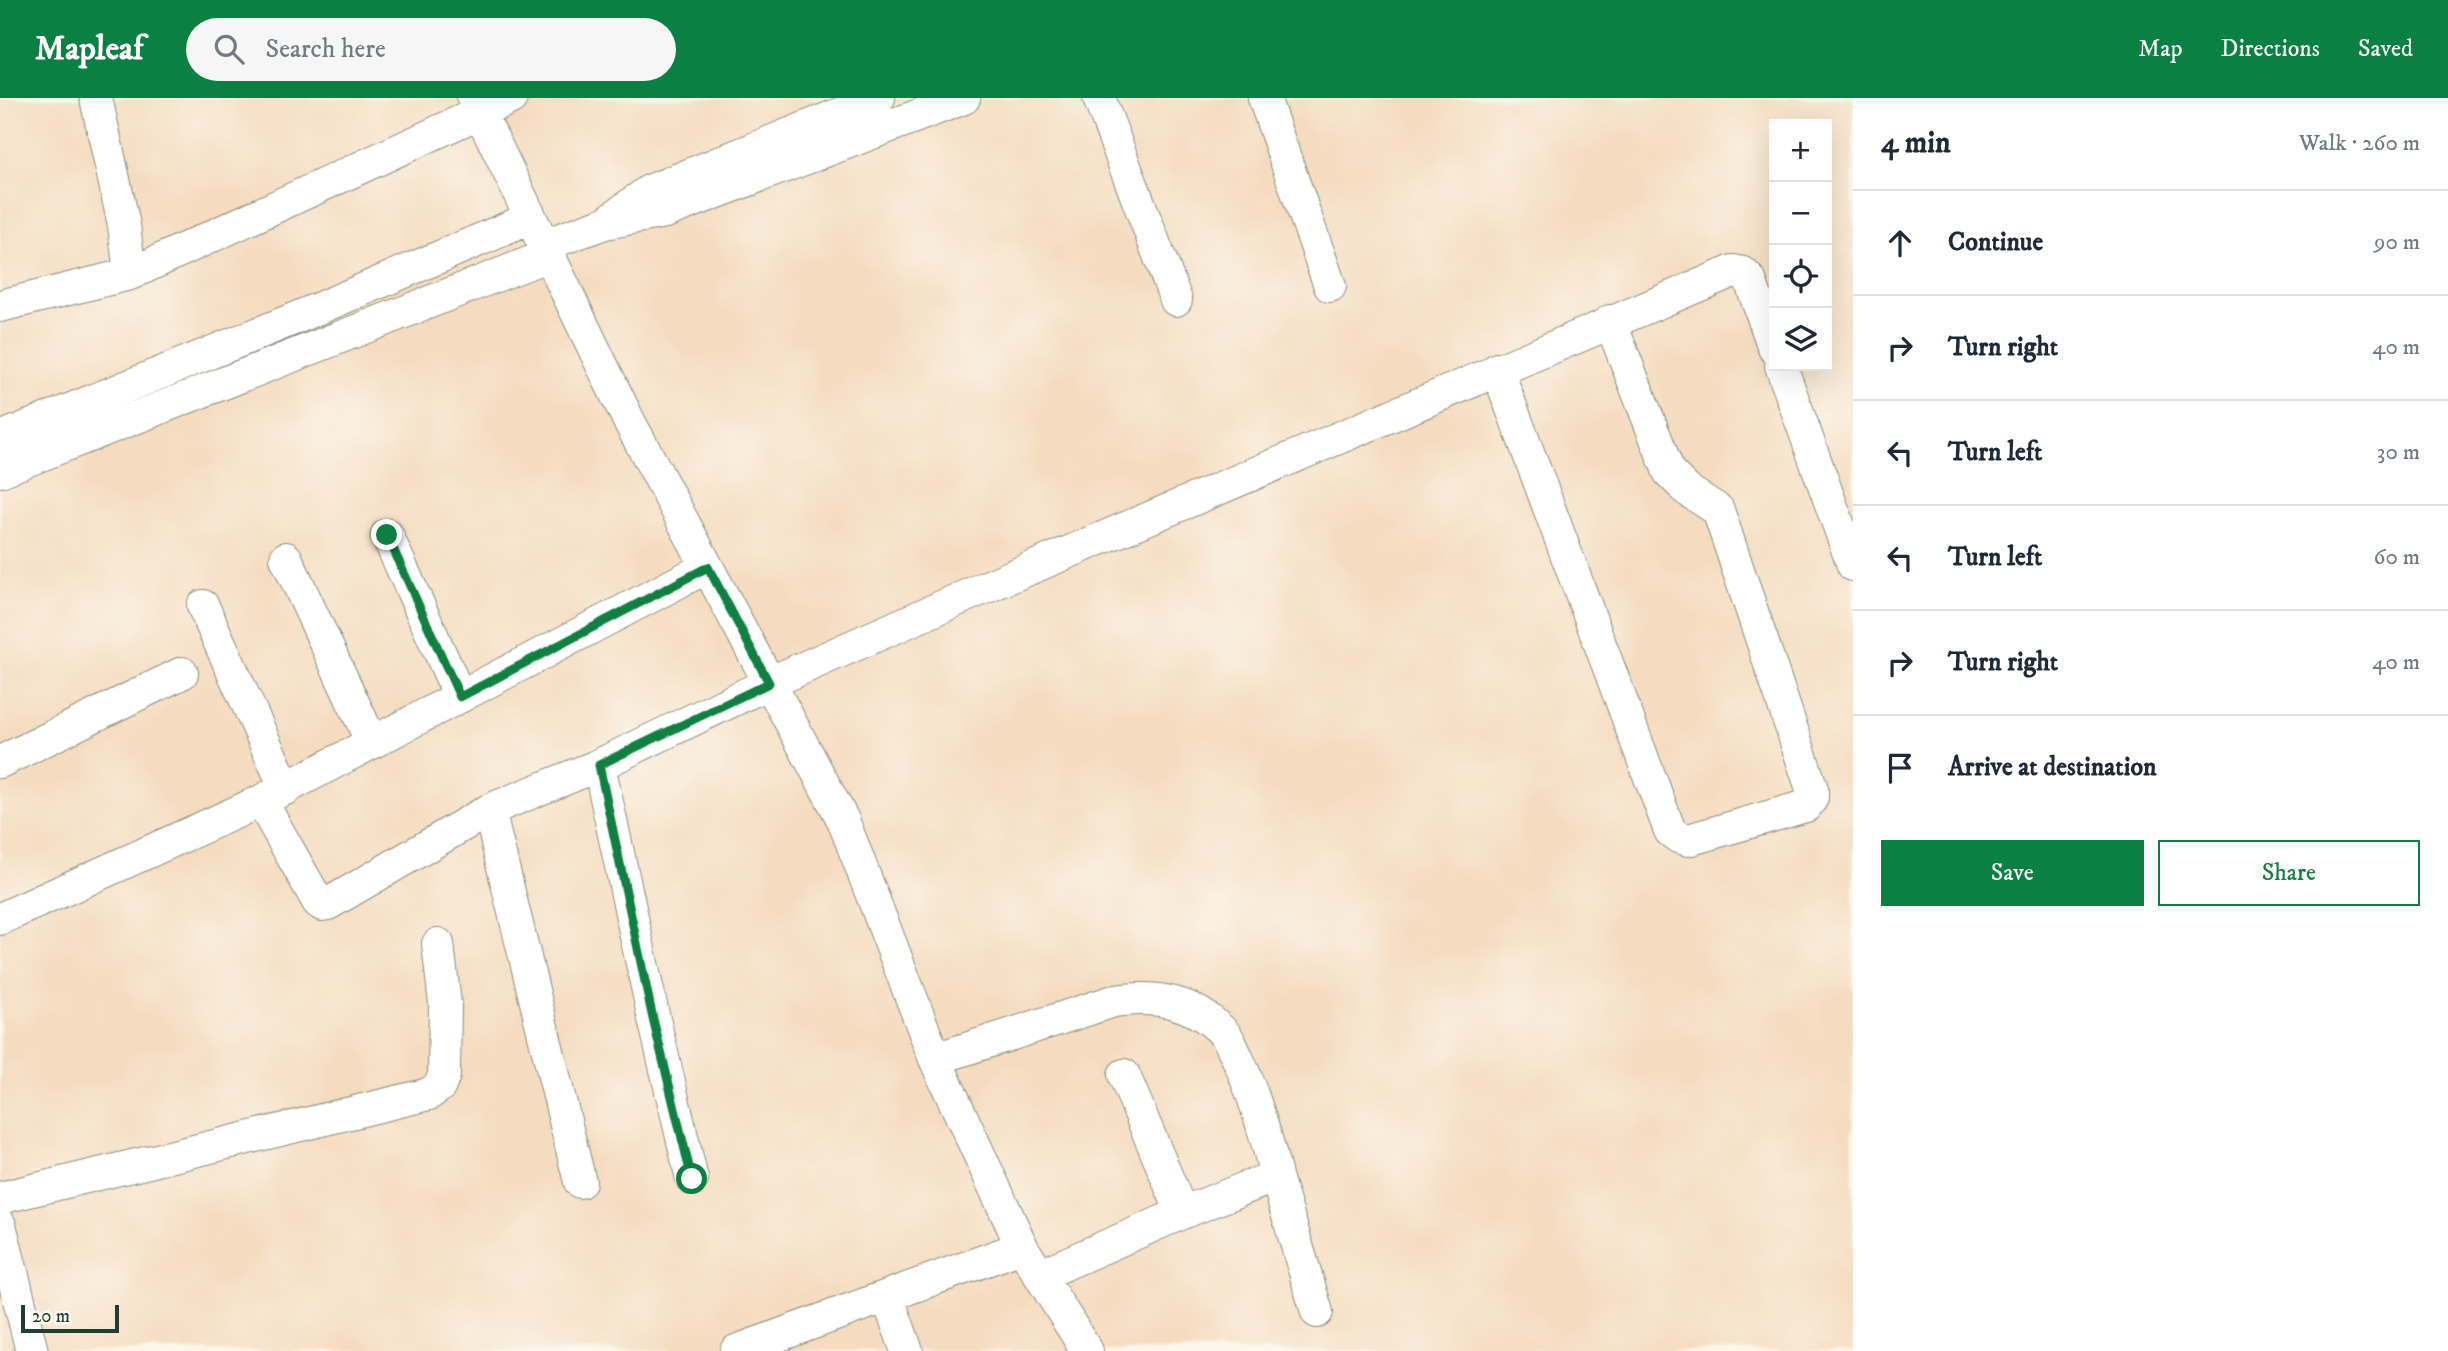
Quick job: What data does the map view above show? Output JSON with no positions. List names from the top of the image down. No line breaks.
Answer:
{"scale_bar":"20 m","page":{"header":"Mapleaf","search":"Search here","nav":["Map","Directions","Saved"],"heading":["4 min","Walk · 260 m"],"map_buttons":["+","−"],"list":[["Continue","90 m"],["Turn right","40 m"],["Turn left","30 m"],["Turn left","60 m"],["Turn right","40 m"],"Arrive at destination"],"buttons":["Save","Share"],"scale":"20 m"}}
